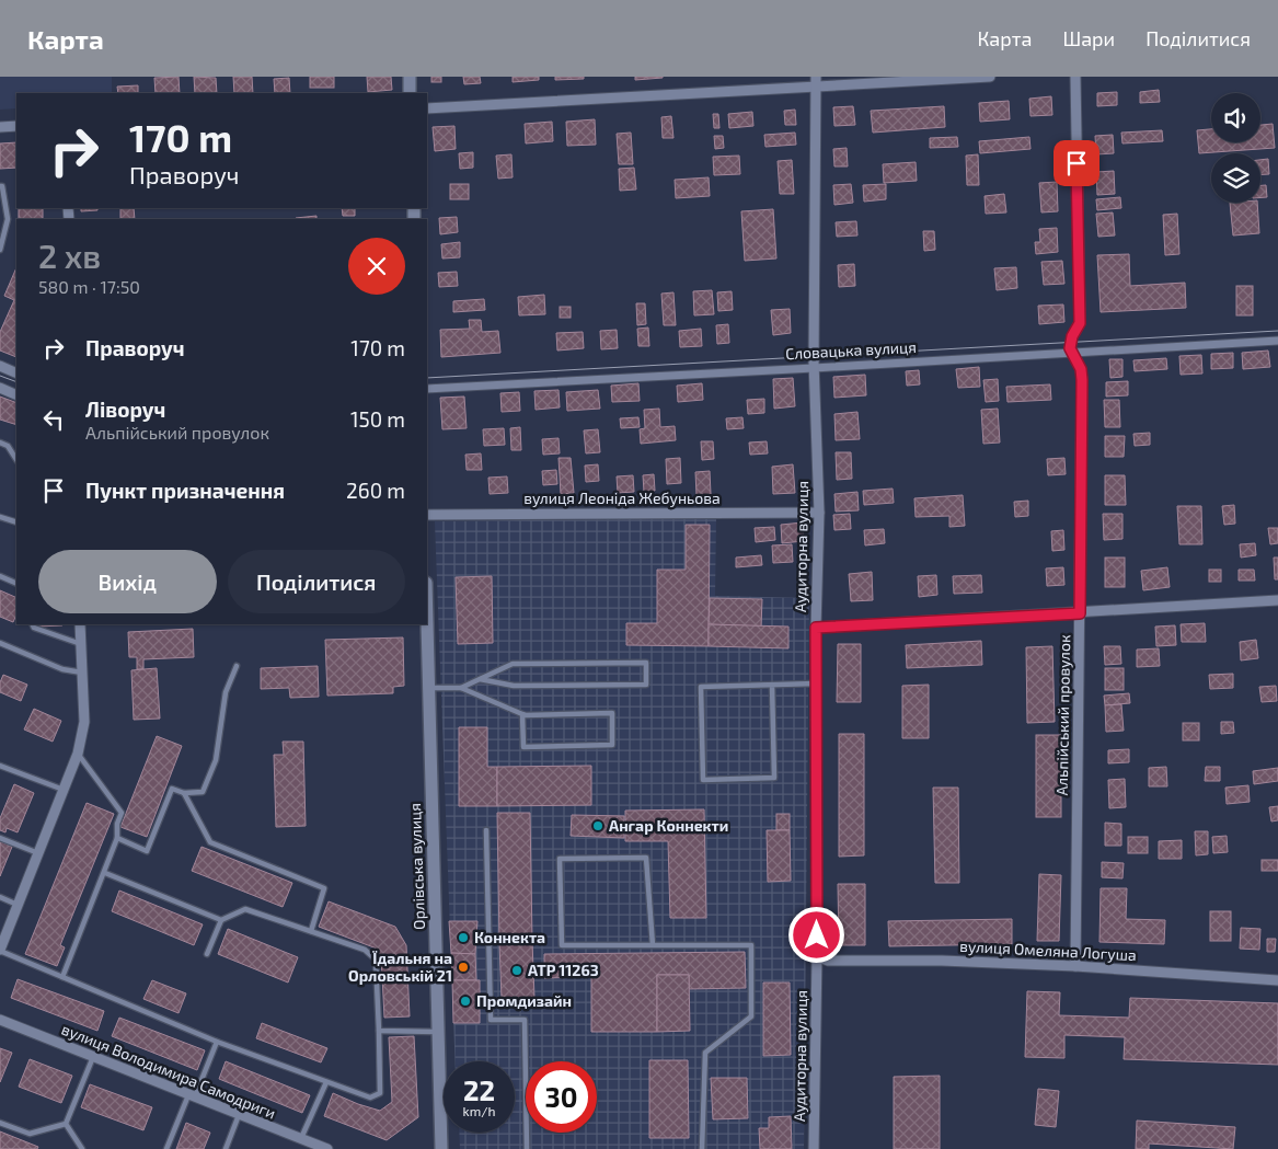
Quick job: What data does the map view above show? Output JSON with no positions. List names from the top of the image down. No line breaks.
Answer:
{"streets":{"street":["Словацька вулиця","вулиця Леоніда Жебуньова","Аудиторна вулиця","Альпійський провулок","Орлівська вулиця","вулиця Омеляна Логуша","вулиця Володимира Самодриги"]},"crossings":[["Словацька вулиця","Аудиторна вулиця"],["Словацька вулиця","Альпійський провулок"],["вулиця Леоніда Жебуньова","Аудиторна вулиця"],["Аудиторна вулиця","вулиця Омеляна Логуша"],["Альпійський провулок","вулиця Омеляна Логуша"]],"places":["Ангар Коннекти","Коннекта","Їдальня на Орловській 21","ATP 11263","Промдизайн"],"page":{"header":"Карта","nav":["Карта","Шари","Поділитися"],"turn":["170 m","Праворуч"],"heading":["2 хв","580 m · 17:50"],"list":[{"name":"Праворуч","value":"170 m"},{"name":"Ліворуч","note":"Альпійський провулок","value":"150 m"},{"name":"Пункт призначення","value":"260 m"}],"buttons":["Вихід","Поділитися"],"speed":"22 km/h","limit":"30"}}
